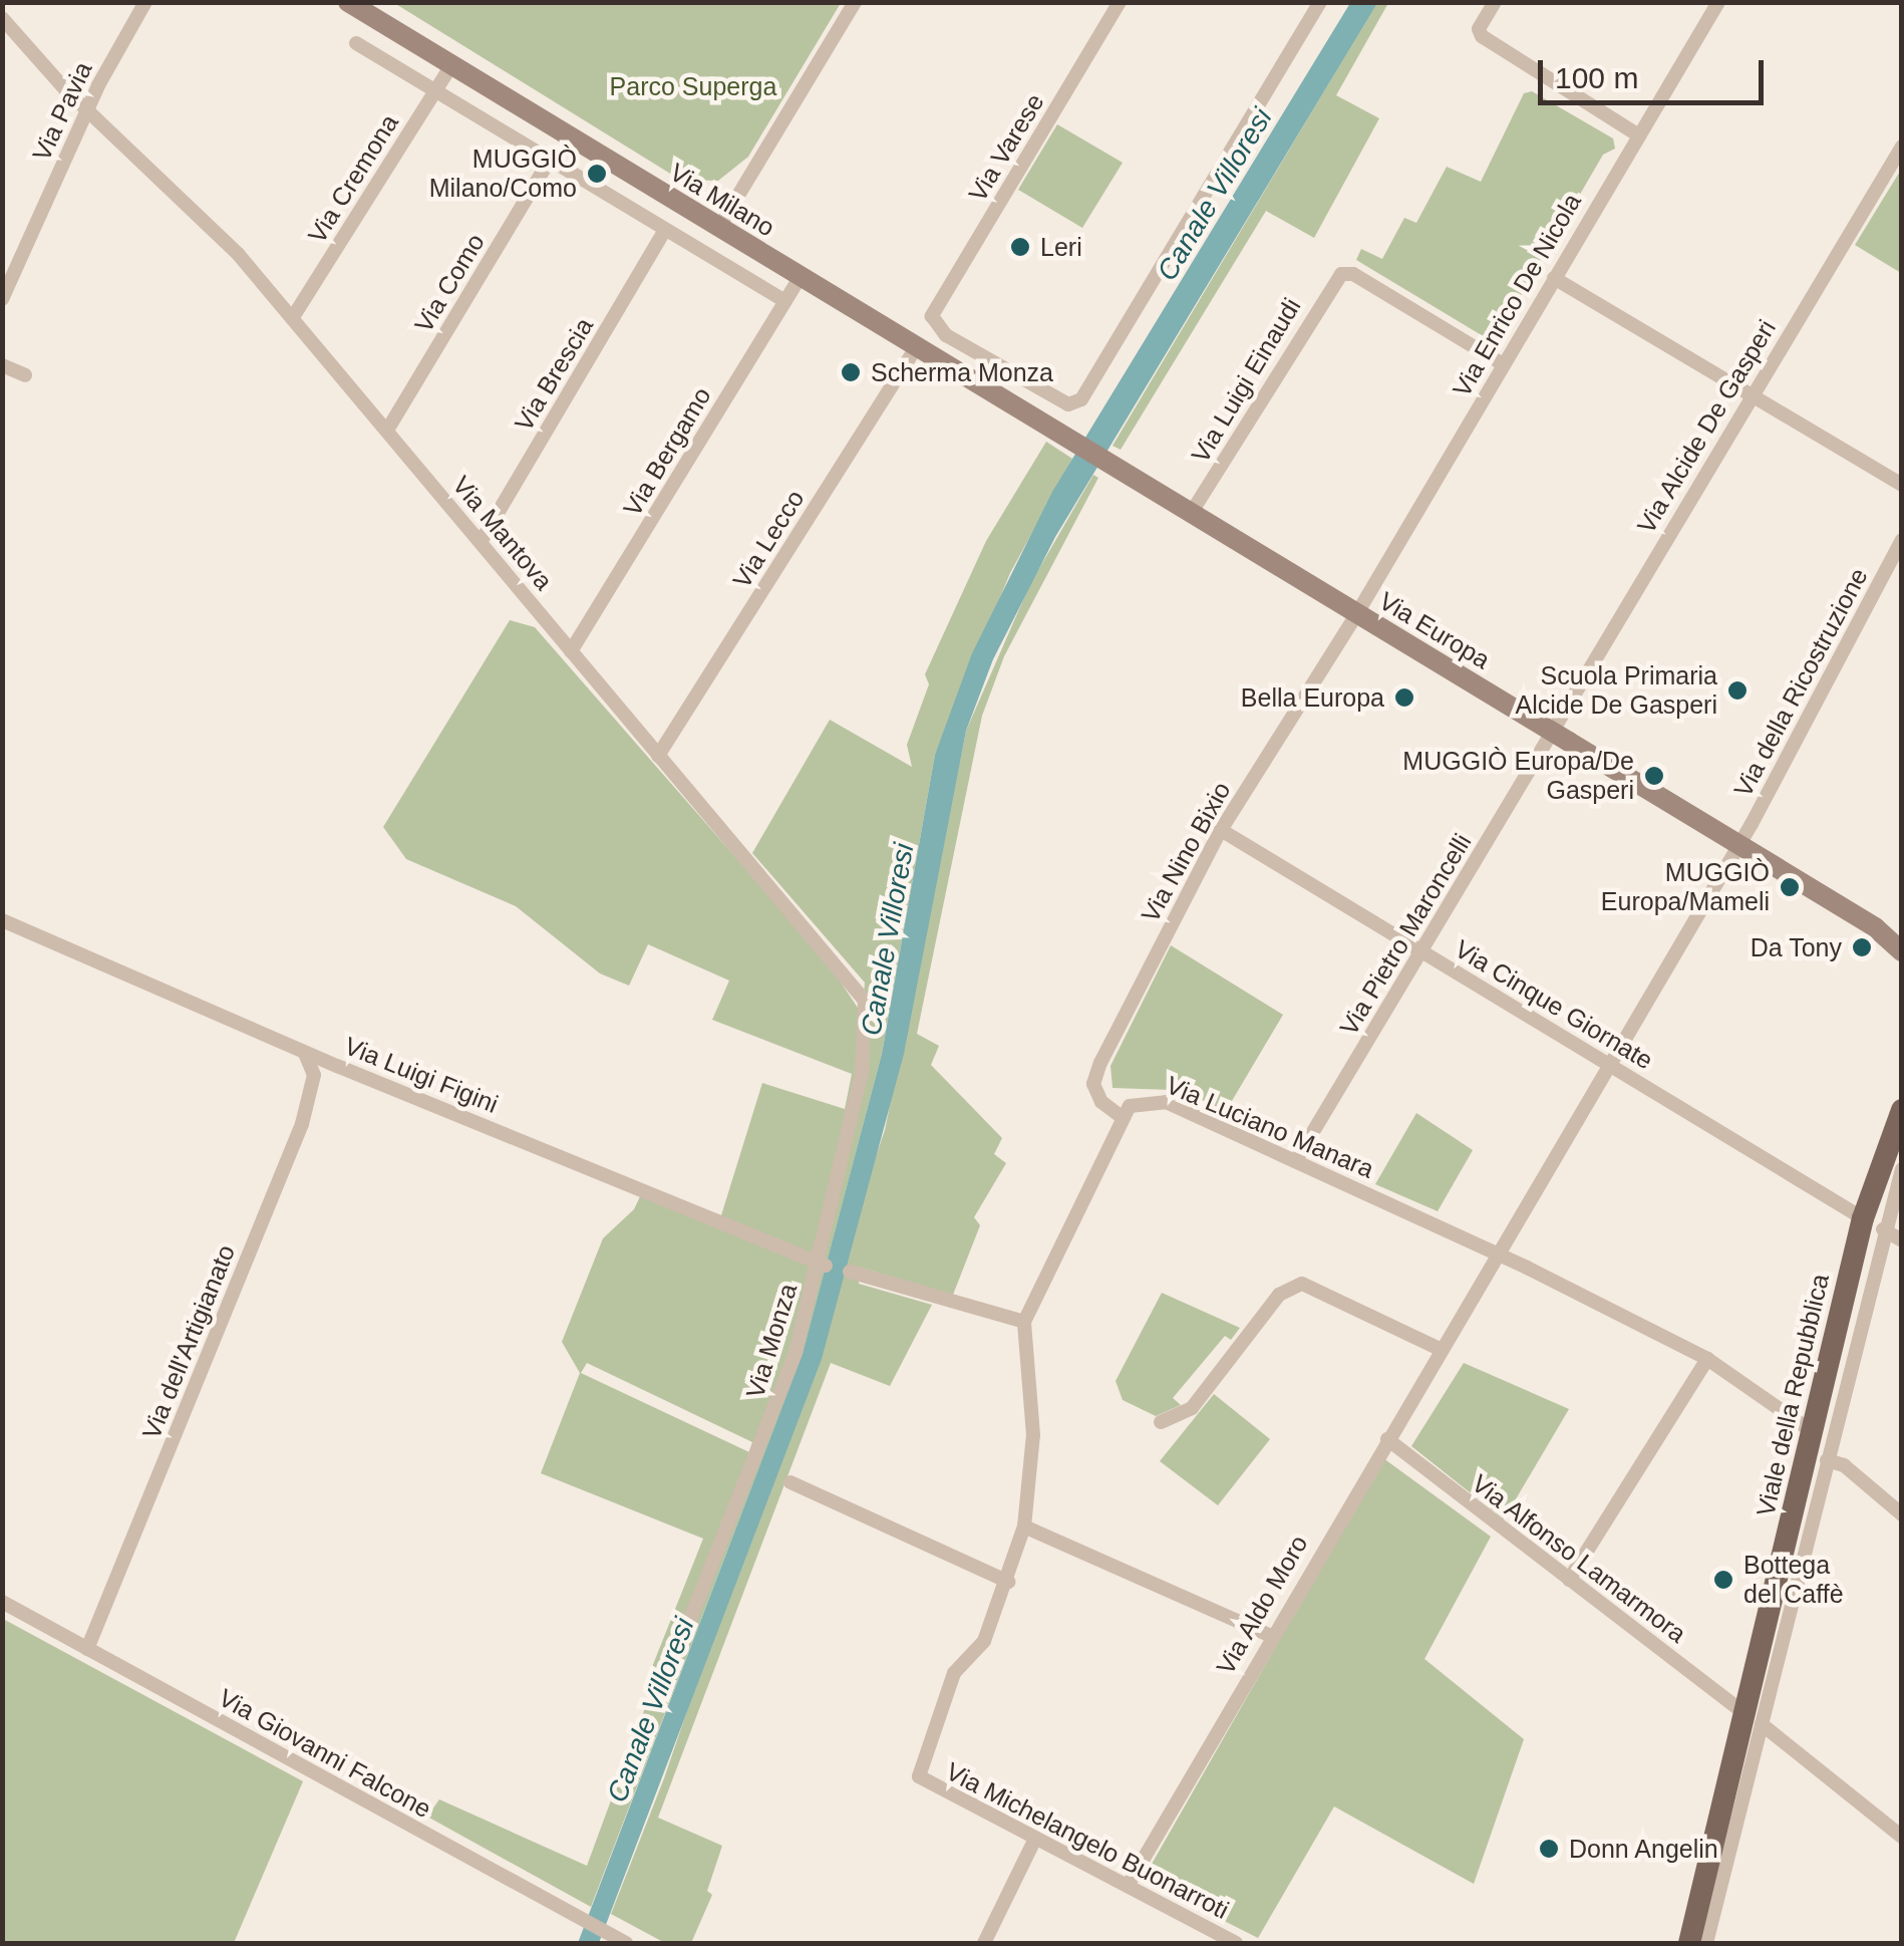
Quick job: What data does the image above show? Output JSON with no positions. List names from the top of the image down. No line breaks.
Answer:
{"streets":{"main road":["Viale della Repubblica"],"street":["Via Pavia","Via Varese","Via Cremona","Via Milano","Via Como","Via Enrico De Nicola","Via Brescia","Via Luigi Einaudi","Via Alcide De Gasperi","Via Bergamo","Via Mantova","Via Lecco","Via Europa","Via della Ricostruzione","Via Nino Bixio","Via Pietro Maroncelli","Via Cinque Giornate","Via Luigi Figini","Via Luciano Manara","Via Monza","Via dell'Artigianato","Via Alfonso Lamarmora","Via Aldo Moro","Via Giovanni Falcone","Via Michelangelo Buonarroti"]},"crossings":[["Via Pavia","Via Mantova"],["Via Cremona","Via Milano"],["Via Cremona","Via Mantova"],["Via Milano","Via Bergamo"],["Via Milano","Via Lecco"],["Via Milano","Via Europa"],["Via Como","Via Mantova"],["Via Enrico De Nicola","Via Luigi Einaudi"],["Via Enrico De Nicola","Via Europa"],["Via Enrico De Nicola","Via Nino Bixio"],["Via Brescia","Via Mantova"],["Via Luigi Einaudi","Via Europa"],["Via Alcide De Gasperi","Via Europa"],["Via Alcide De Gasperi","Via Pietro Maroncelli"],["Via Bergamo","Via Mantova"],["Via Mantova","Via Lecco"],["Via Mantova","Via Monza"],["Via Europa","Via della Ricostruzione"],["Via Europa","Via Nino Bixio"],["Via Europa","Via Pietro Maroncelli"],["Via della Ricostruzione","Via Cinque Giornate"],["Via della Ricostruzione","Via Aldo Moro"],["Via Nino Bixio","Via Cinque Giornate"],["Via Nino Bixio","Via Luciano Manara"],["Via Pietro Maroncelli","Via Cinque Giornate"],["Via Pietro Maroncelli","Via Luciano Manara"],["Via Cinque Giornate","Viale della Repubblica"],["Via Cinque Giornate","Via Aldo Moro"],["Via Luigi Figini","Via Monza"],["Via Luigi Figini","Via dell'Artigianato"],["Via Luciano Manara","Viale della Repubblica"],["Via Luciano Manara","Via Aldo Moro"],["Via dell'Artigianato","Via Giovanni Falcone"],["Viale della Repubblica","Via Alfonso Lamarmora"],["Via Alfonso Lamarmora","Via Aldo Moro"],["Via Aldo Moro","Via Michelangelo Buonarroti"]],"water":["Canale Villoresi"],"parks":["Parco Superga"],"places":["MUGGIÒ Milano/Como","Leri","Scherma Monza","Scuola Primaria Alcide De Gasperi","Bella Europa","MUGGIÒ Europa/De Gasperi","MUGGIÒ Europa/Mameli","Da Tony","Bottega del Caffè","Donn Angelin"],"scale_bar":"100 m"}
